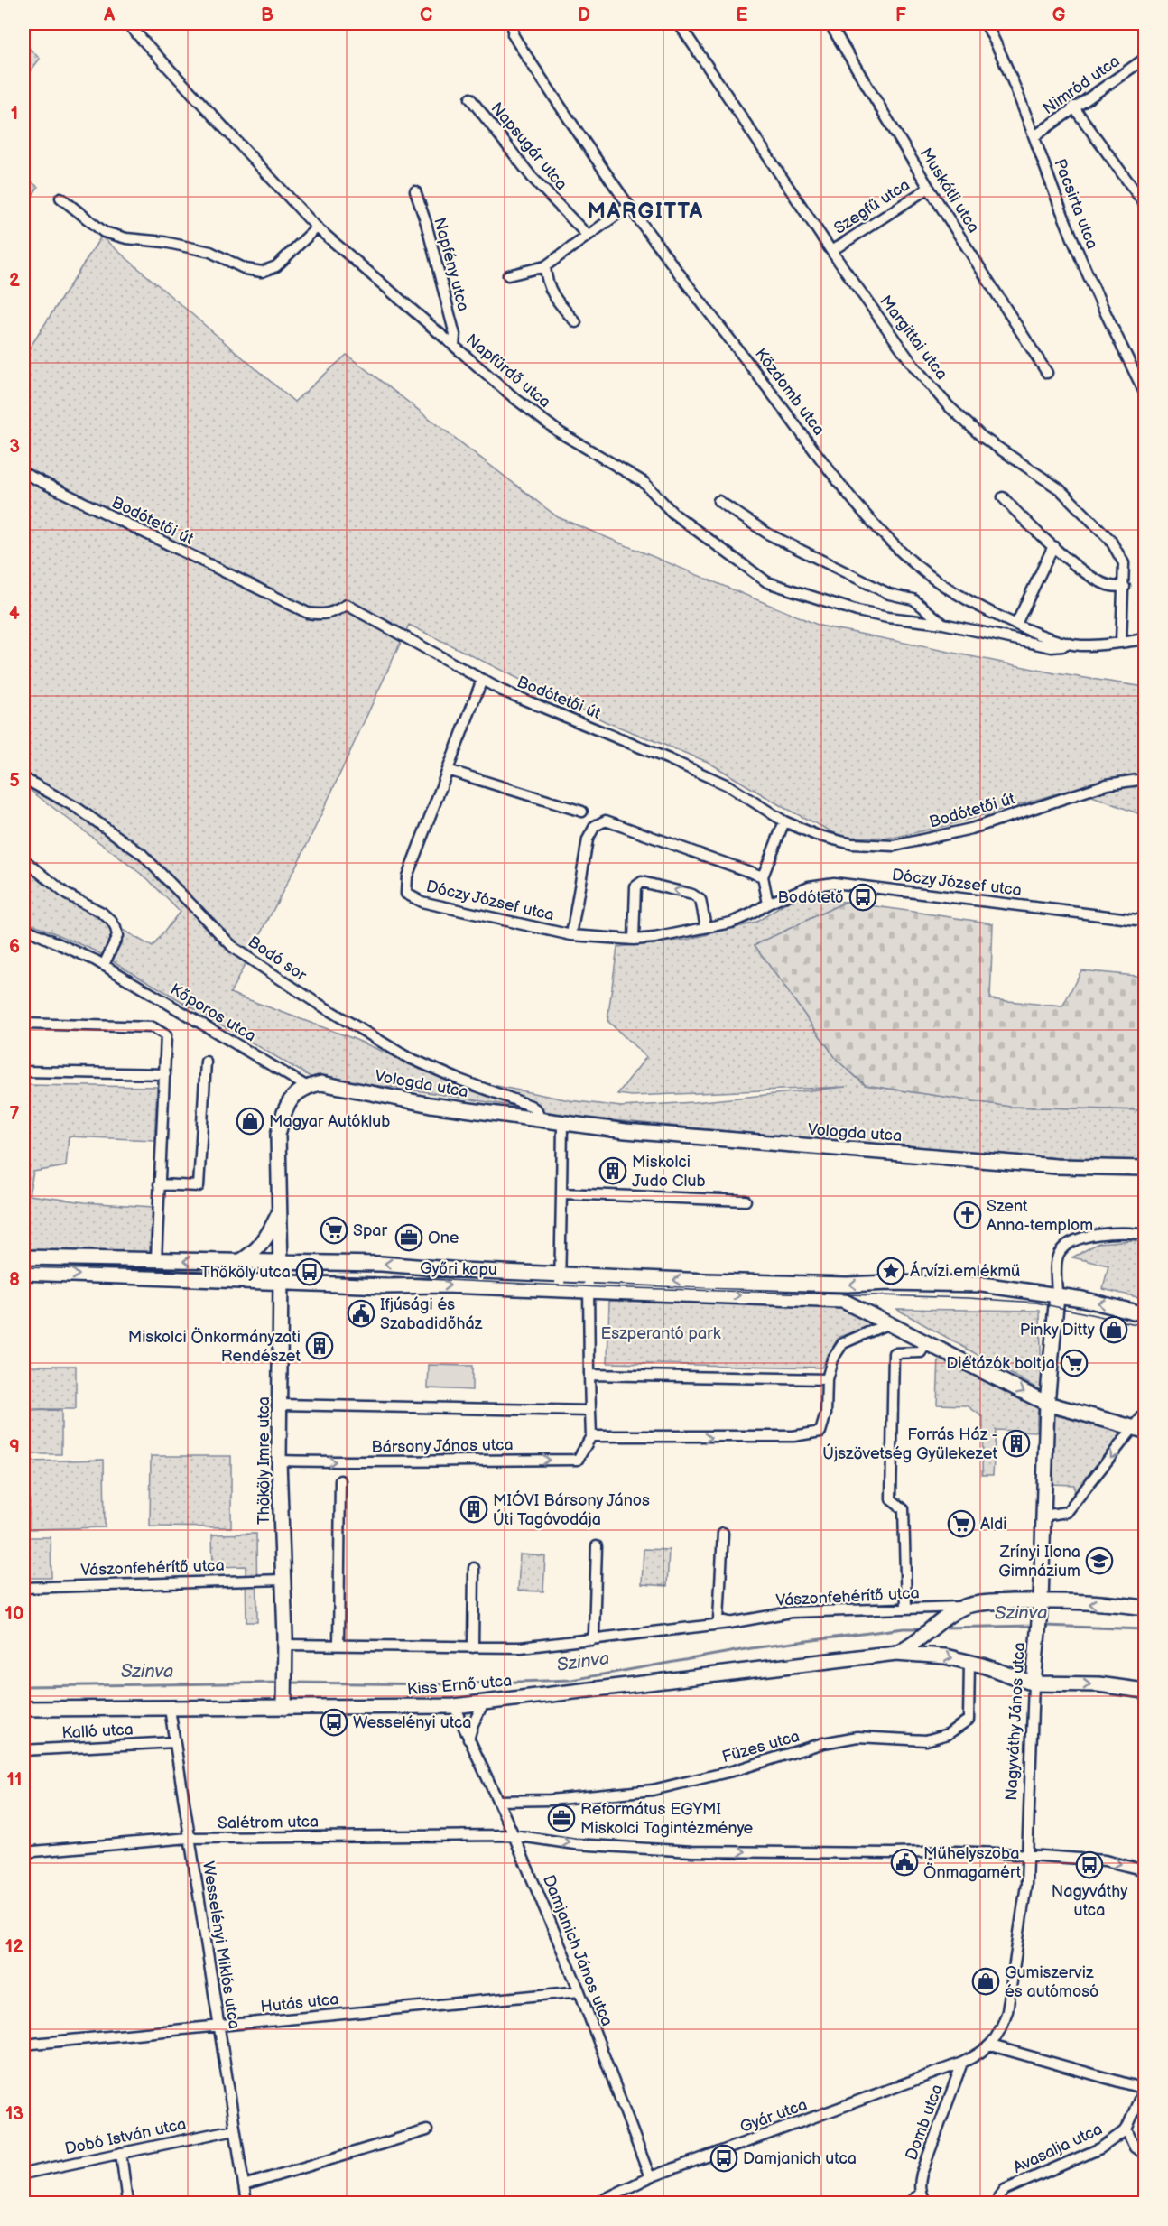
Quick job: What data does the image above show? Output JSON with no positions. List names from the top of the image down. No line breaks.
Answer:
{"streets":{"street":["Nimród utca","Napsugár utca","Muskátli utca","Pacsirta utca","Szegfű utca","Napfény utca","Margittai utca","Napfürdő utca","Közdomb utca","Bodótetői út","Dóczy József utca","Bodó sor","Kőporos utca","Vologda utca","Győri kapu","Bársony János utca","Thököly Imre utca","Vászonfehérítő utca","Kiss Ernő utca","Nagyváthy János utca","Kalló utca","Füzes utca","Salétrom utca","Wesselényi Miklós utca","Damjanich János utca","Hutás utca","Gyár utca","Domb utca","Dobó István utca","Avasalja utca"]},"crossings":[["Nimród utca","Pacsirta utca"],["Muskátli utca","Szegfű utca"],["Szegfű utca","Margittai utca"],["Napfény utca","Napfürdő utca"],["Margittai utca","Közdomb utca"],["Napfürdő utca","Közdomb utca"],["Bodótetői út","Dóczy József utca"],["Bodó sor","Vologda utca"],["Kőporos utca","Vologda utca"],["Kőporos utca","Thököly Imre utca"],["Vologda utca","Thököly Imre utca"],["Győri kapu","Bársony János utca"],["Győri kapu","Thököly Imre utca"],["Győri kapu","Nagyváthy János utca"],["Bársony János utca","Thököly Imre utca"],["Thököly Imre utca","Vászonfehérítő utca"],["Thököly Imre utca","Kiss Ernő utca"],["Vászonfehérítő utca","Kiss Ernő utca"],["Kiss Ernő utca","Nagyváthy János utca"],["Kiss Ernő utca","Füzes utca"],["Kiss Ernő utca","Wesselényi Miklós utca"],["Kiss Ernő utca","Damjanich János utca"],["Nagyváthy János utca","Salétrom utca"],["Nagyváthy János utca","Avasalja utca"],["Kalló utca","Wesselényi Miklós utca"],["Füzes utca","Damjanich János utca"],["Salétrom utca","Wesselényi Miklós utca"],["Salétrom utca","Damjanich János utca"],["Wesselényi Miklós utca","Hutás utca"],["Wesselényi Miklós utca","Dobó István utca"],["Damjanich János utca","Hutás utca"],["Damjanich János utca","Gyár utca"],["Gyár utca","Domb utca"]],"one_way":["Salétrom utca"],"districts":["MARGITTA"],"water":["Szinva"],"parks":["Eszperantó park"],"places":{"bus stop":["Bodótető","Thököly utca","Wesselényi utca","Nagyváthy utca","Damjanich utca"],"shop":["Magyar Autóklub","Pinky Ditty","Gumiszerviz és autómosó"],"building":["Miskolci Judo Club","Miskolci Önkormányzati Rendészet","Forrás Ház - Újszövetség Gyülekezet","MIÓVI Bársony János Úti Tagóvodája"],"church":["Szent Anna-templom"],"supermarket":["Spar","Diétázók boltja","Aldi"],"office":["One","Református EGYMI Miskolci Tagintézménye"],"place":["Árvízi emlékmű"],"public building":["Ifjúsági és Szabadidőház","Műhelyszoba Önmagamért"],"school or university":["Zrínyi Ilona Gimnázium"]},"grid":{"columns":["A","B","C","D","E","F","G"],"rows":["1","2","3","4","5","6","7","8","9","10","11","12","13"]}}
